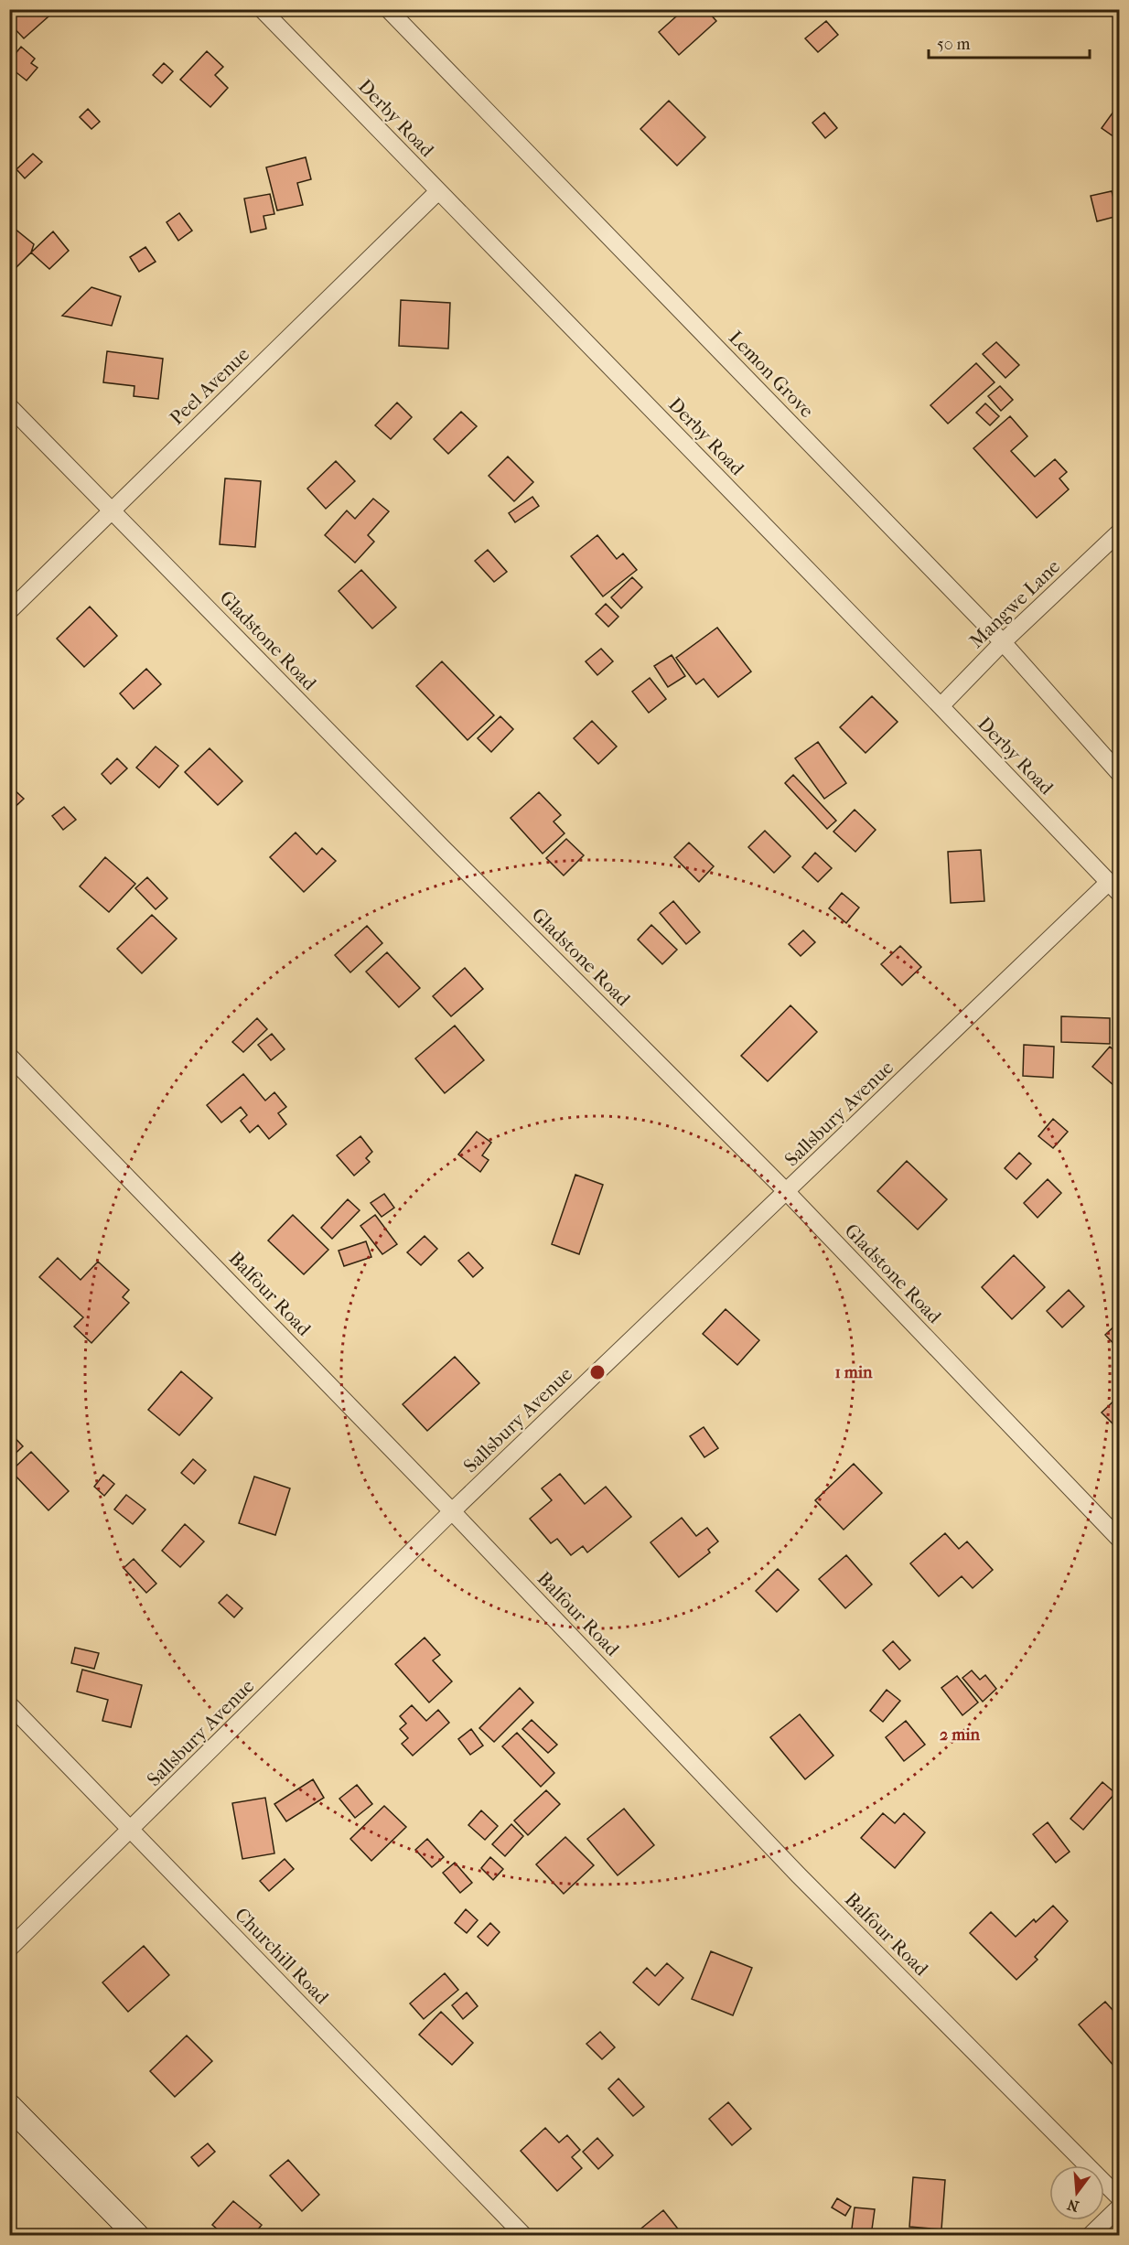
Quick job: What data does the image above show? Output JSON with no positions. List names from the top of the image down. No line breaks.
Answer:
{"streets":{"street":["Derby Road","Lemon Grove","Peel Avenue","Mangwe Lane","Gladstone Road","Sallsbury Avenue","Balfour Road","Churchill Road"]},"crossings":[["Derby Road","Peel Avenue"],["Derby Road","Mangwe Lane"],["Derby Road","Sallsbury Avenue"],["Lemon Grove","Mangwe Lane"],["Peel Avenue","Gladstone Road"],["Gladstone Road","Sallsbury Avenue"],["Sallsbury Avenue","Balfour Road"],["Sallsbury Avenue","Churchill Road"]],"scale_bar":"50 m","north":"bottom","rings":["1 min","2 min"]}
